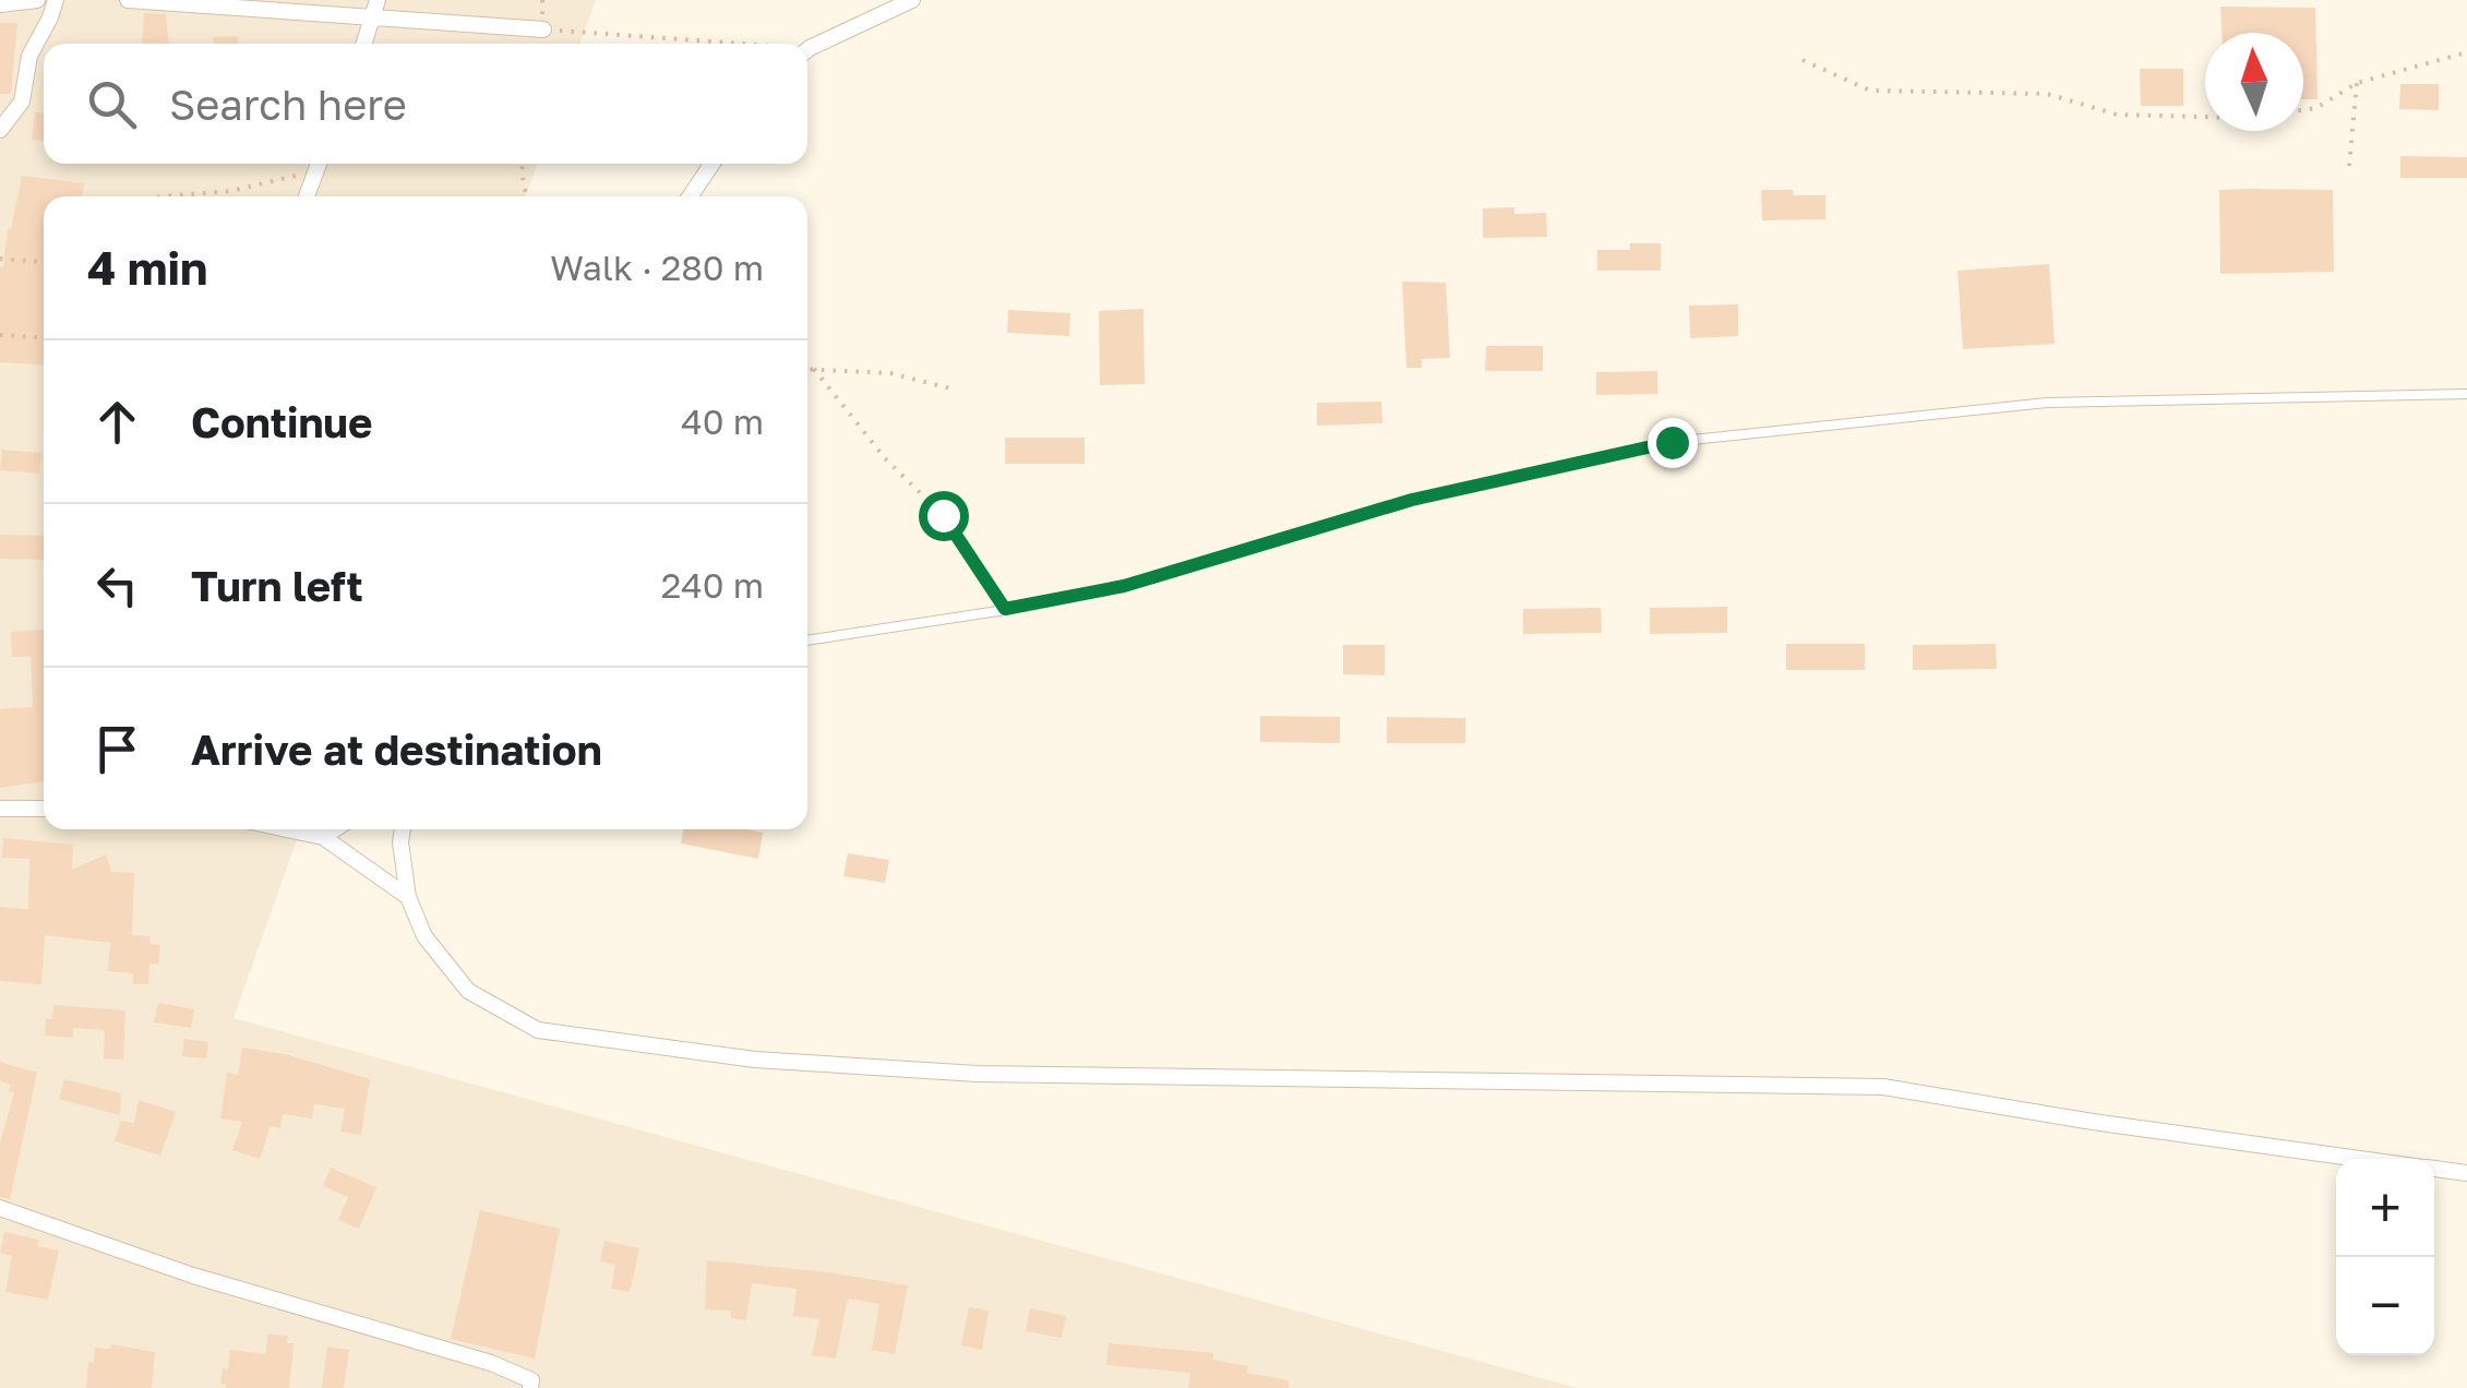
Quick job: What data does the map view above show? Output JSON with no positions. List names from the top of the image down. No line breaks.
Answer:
{"north":"top","page":{"search":"Search here","heading":["4 min","Walk · 280 m"],"list":[["Continue","40 m"],["Turn left","240 m"],"Arrive at destination"],"map_buttons":["+","−"]}}
